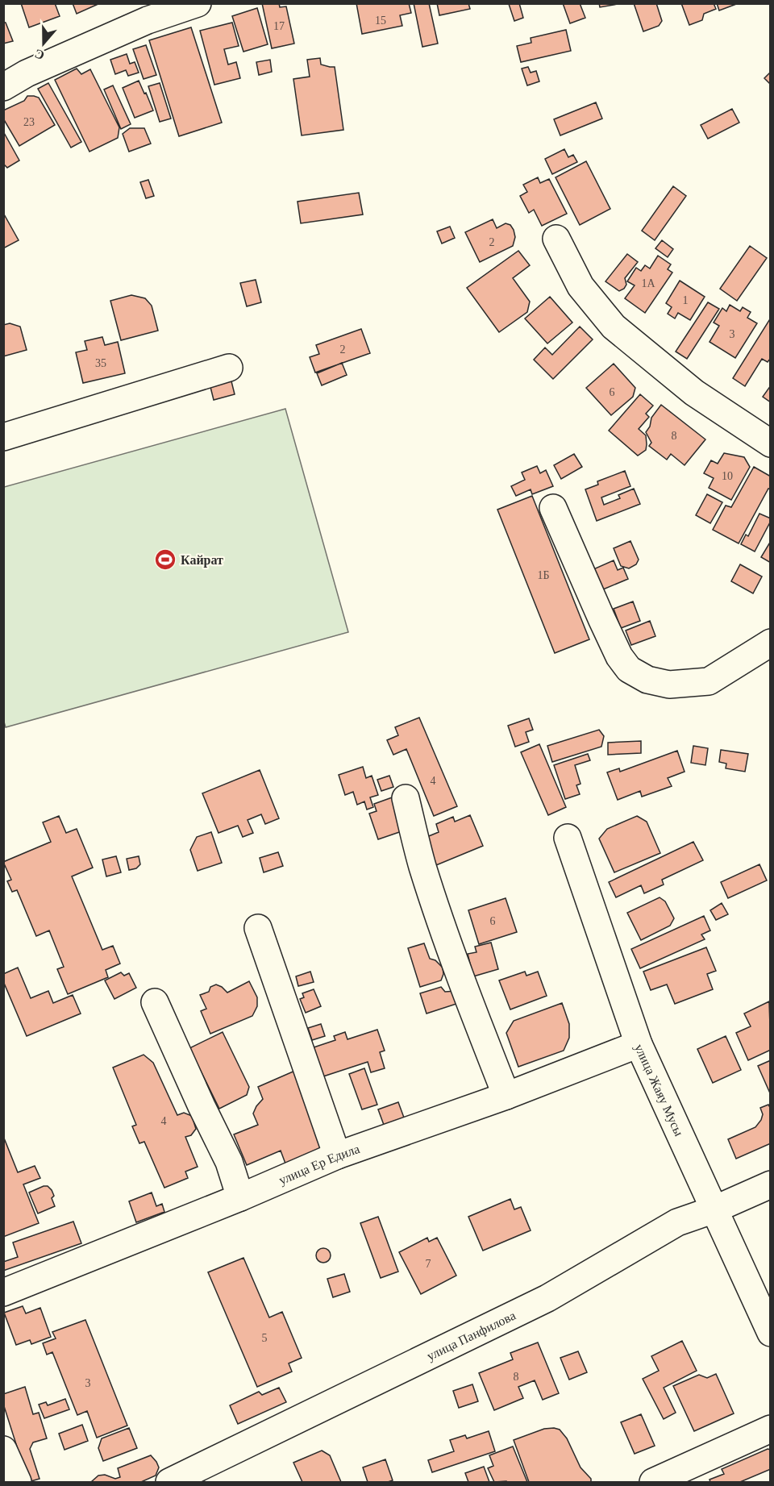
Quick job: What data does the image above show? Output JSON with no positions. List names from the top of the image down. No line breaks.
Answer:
{"streets":{"street":["улица Жаяу Мусы","улица Ер Едила","улица Панфилова"]},"crossings":[["улица Жаяу Мусы","улица Ер Едила"],["улица Жаяу Мусы","улица Панфилова"]],"places":{"sports":["Кайрат"]},"house_numbers":["15","17","23","2","1А","1","3","2","35","6","8","10","1Б","4","6","4","7","5","8","3"],"north":"bottom"}
